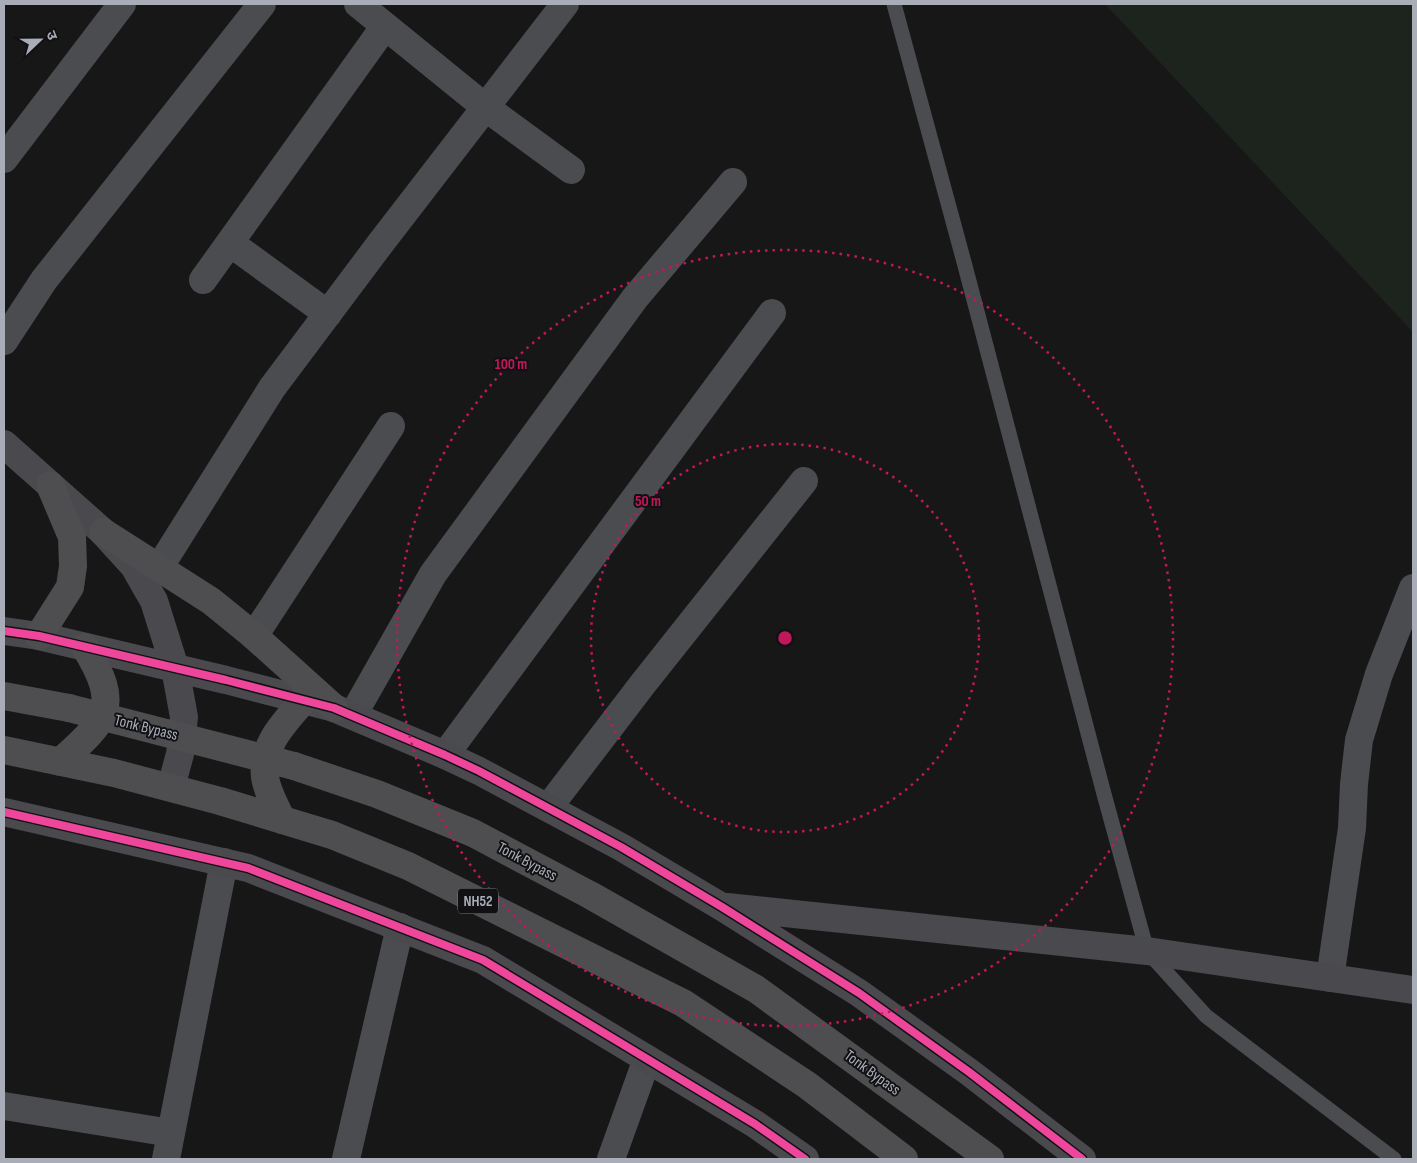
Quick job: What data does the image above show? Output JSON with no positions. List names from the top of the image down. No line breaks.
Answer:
{"streets":{"highway":["Tonk Bypass","NH52"]},"north":"right","rings":["100 m","50 m"]}
